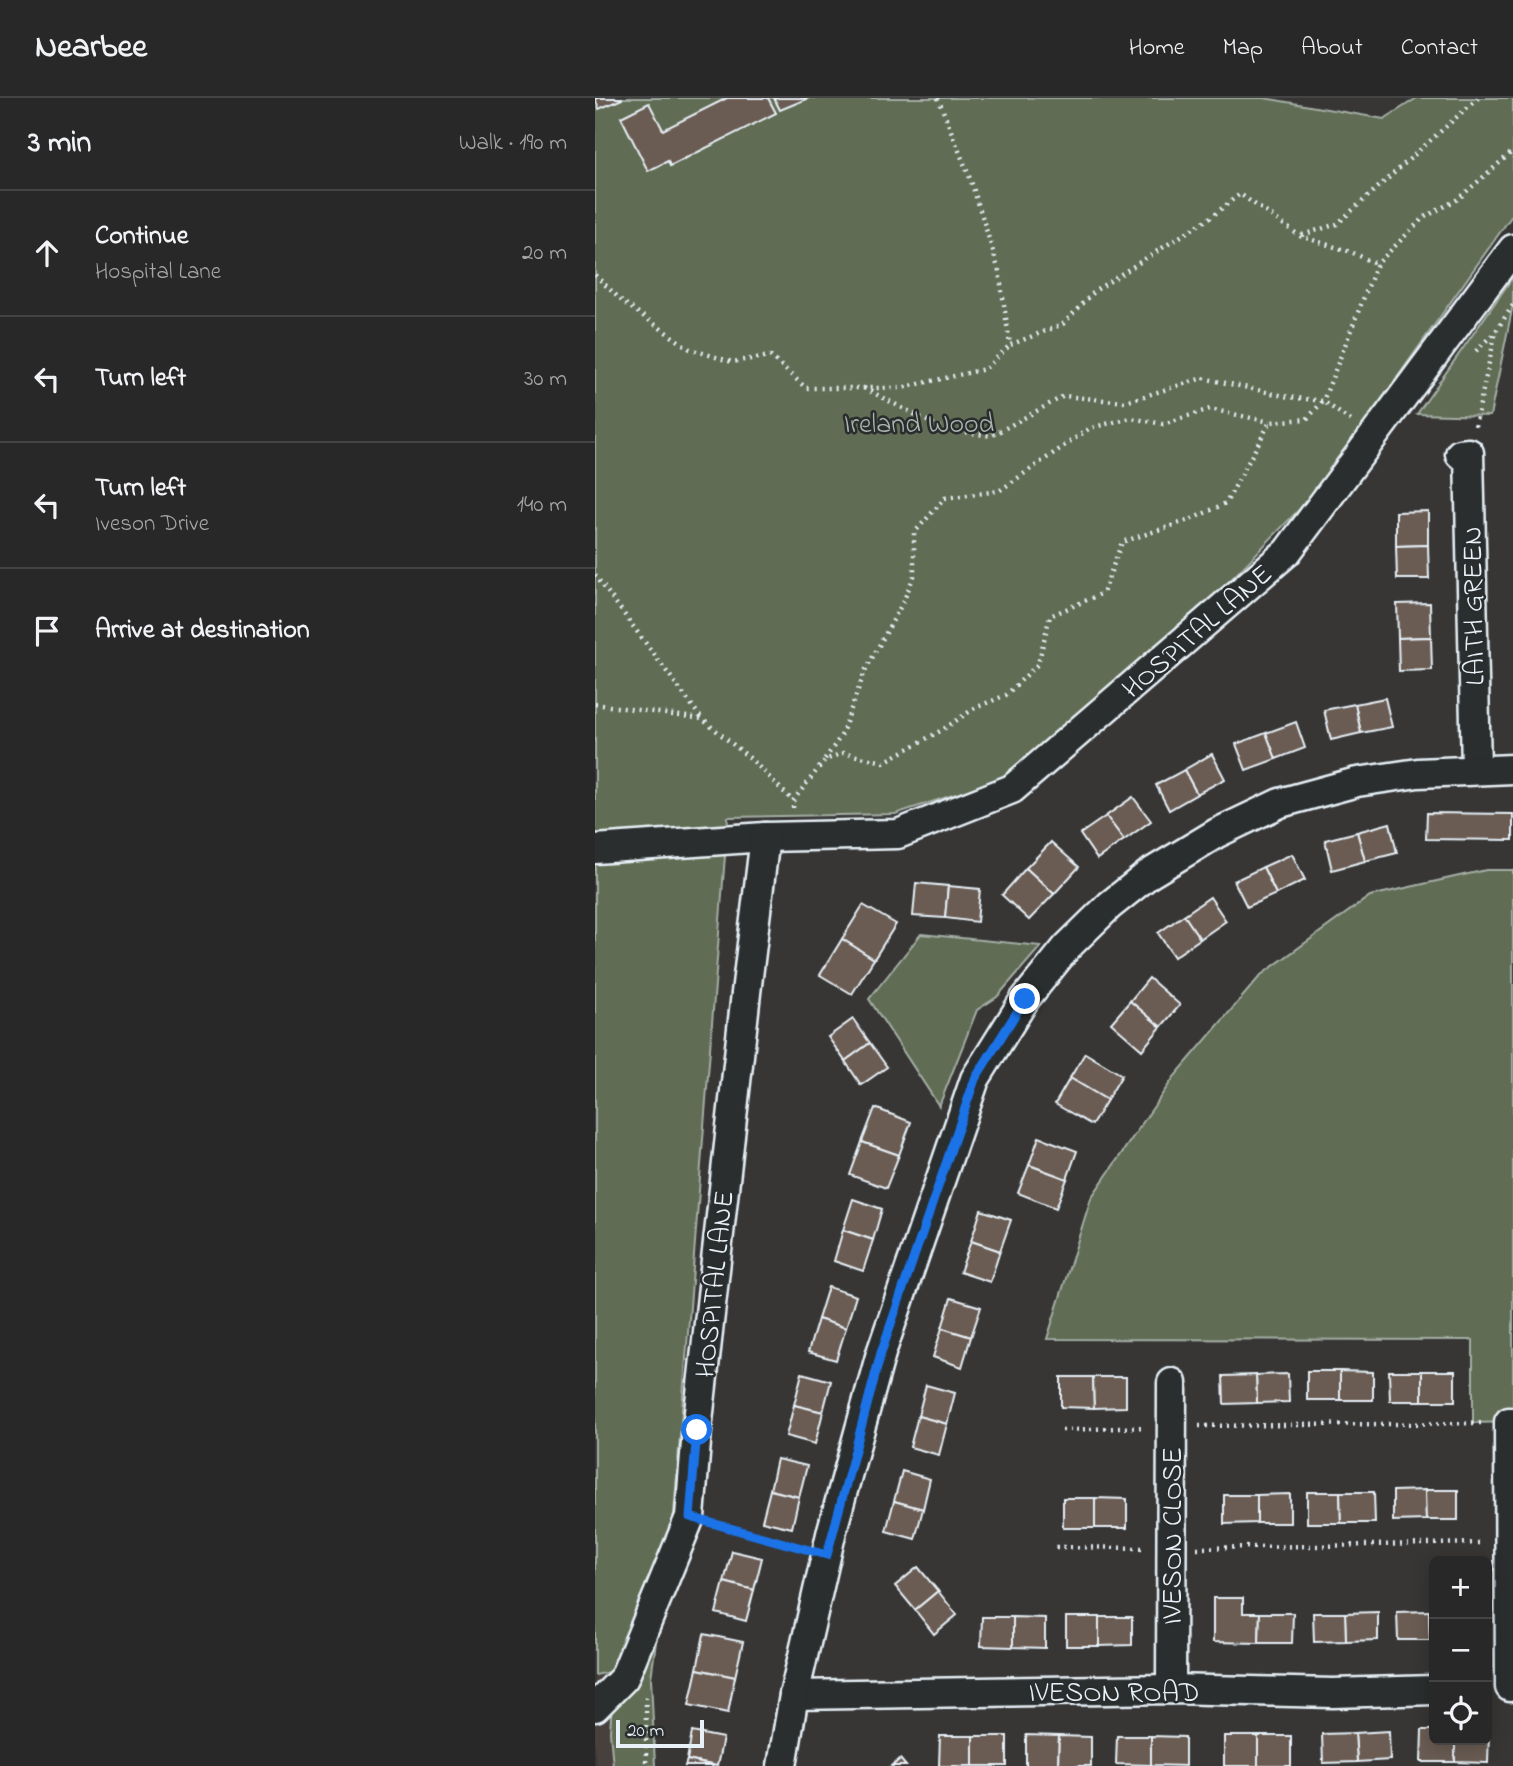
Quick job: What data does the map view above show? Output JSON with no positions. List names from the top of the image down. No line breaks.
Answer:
{"streets":{"street":["LAITH GREEN","HOSPITAL LANE","IVESON CLOSE","IVESON ROAD"]},"crossings":[["IVESON CLOSE","IVESON ROAD"]],"parks":["Ireland Wood"],"scale_bar":"20 m","page":{"header":"Nearbee","nav":["Home","Map","About","Contact"],"heading":["3 min","Walk · 190 m"],"list":[["Continue","Hospital Lane","20 m"],["Turn left","30 m"],["Turn left","Iveson Drive","140 m"],"Arrive at destination"],"map_buttons":["+","−"],"scale":"20 m"}}
